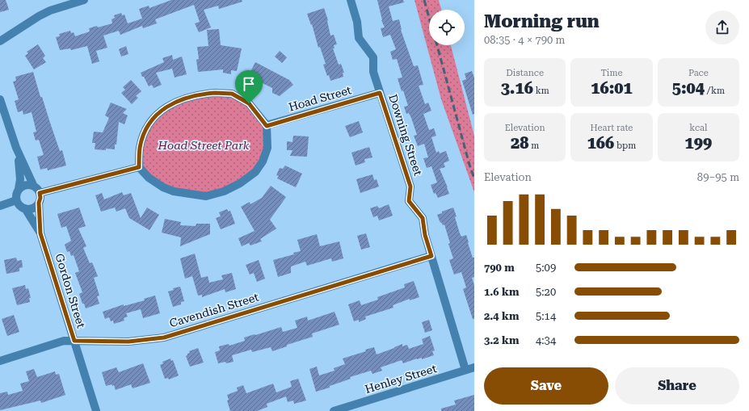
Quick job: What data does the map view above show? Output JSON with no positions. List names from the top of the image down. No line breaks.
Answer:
{"streets":{"street":["Hoad Street","Downing Street","Gordon Street","Cavendish Street","Henley Street"]},"crossings":[["Hoad Street","Downing Street"],["Downing Street","Cavendish Street"],["Downing Street","Henley Street"],["Gordon Street","Cavendish Street"]],"parks":["Hoad Street Park"],"page":{"heading":["Morning run","08:35 · 4 × 790 m"],"stats":[["Distance","3.16 km"],["Time","16:01"],["Pace","5:04 /km"],["Elevation","28 m"],["Heart rate","166 bpm"],["kcal","199"]],"chart":["Elevation","89–95 m"],"list":[{"name":"790 m","note":"5:09"},{"name":"1.6 km","note":"5:20"},{"name":"2.4 km","note":"5:14"},{"name":"3.2 km","note":"4:34"}],"buttons":["Save","Share"]}}
